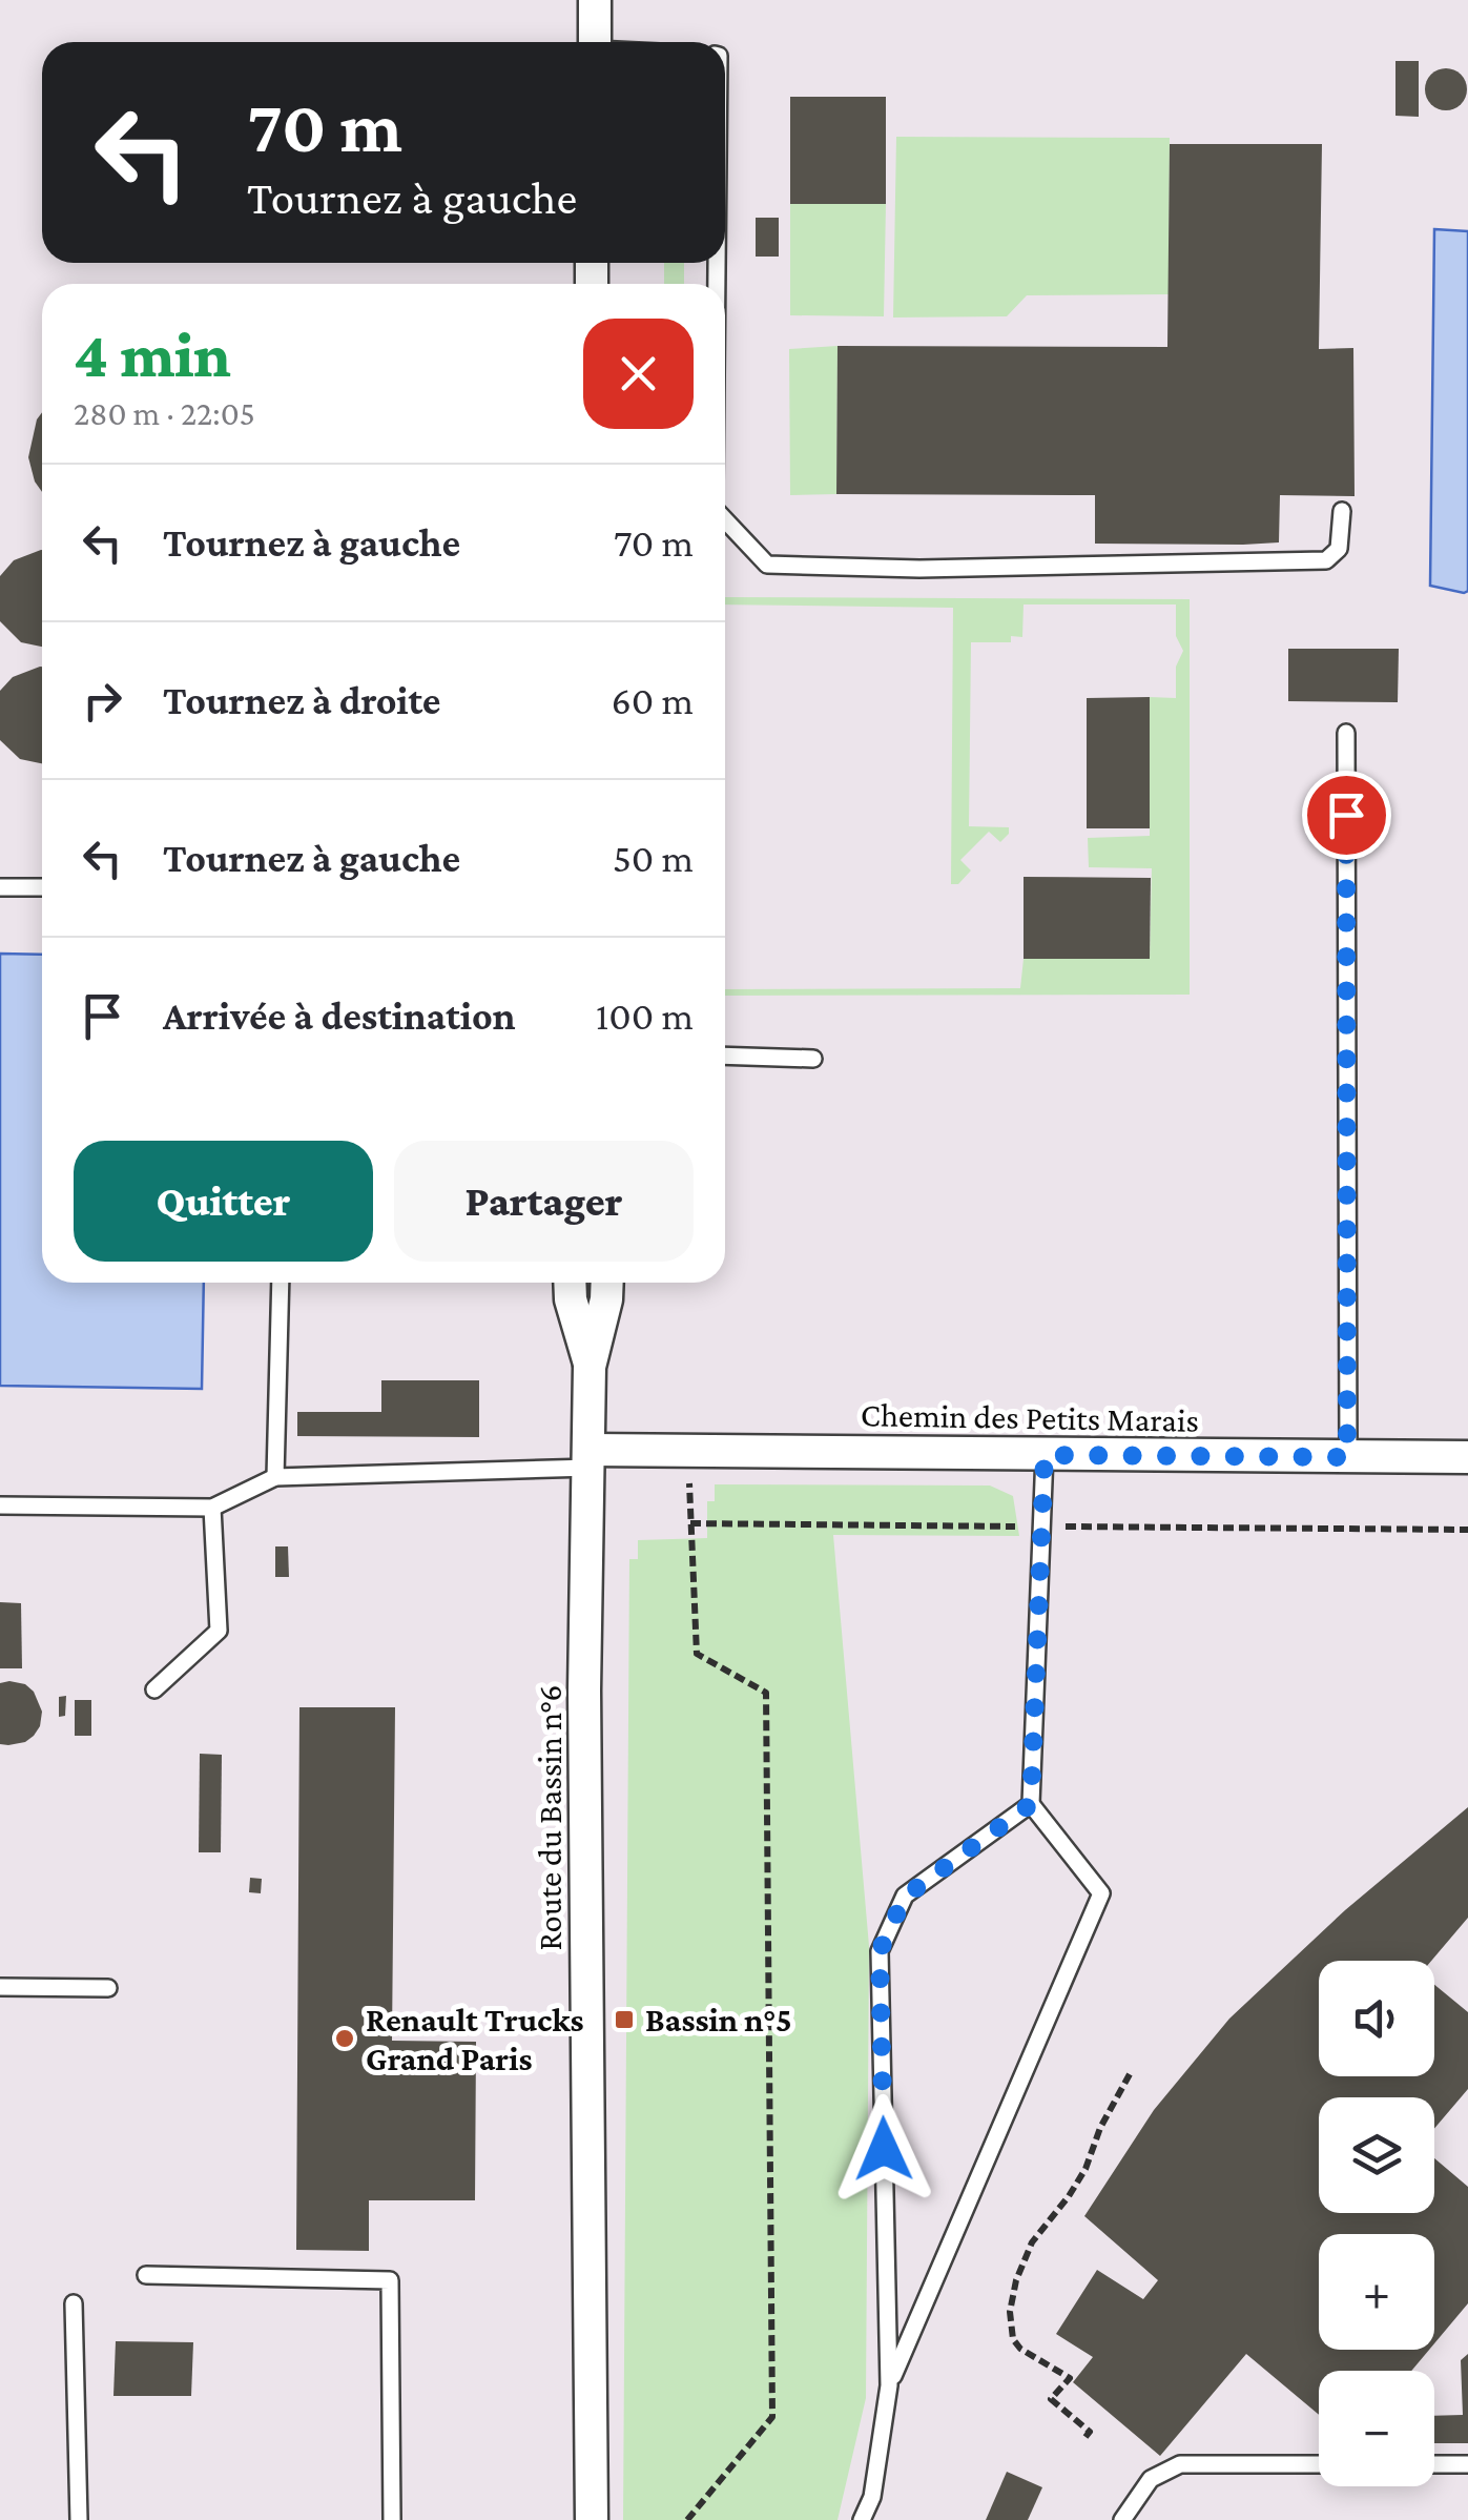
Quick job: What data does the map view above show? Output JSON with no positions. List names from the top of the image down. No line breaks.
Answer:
{"streets":{"street":["Chemin des Petits Marais","Route du Bassin n°6"]},"crossings":[["Chemin des Petits Marais","Route du Bassin n°6"]],"places":{"transit":["Bassin n°5"],"other":["Renault Trucks Grand Paris"]},"page":{"turn":["70 m","Tournez à gauche"],"heading":["4 min","280 m · 22:05"],"list":[{"name":"Tournez à gauche","value":"70 m"},{"name":"Tournez à droite","value":"60 m"},{"name":"Tournez à gauche","value":"50 m"},{"name":"Arrivée à destination","value":"100 m"}],"buttons":["Quitter","Partager"],"map_buttons":["+","−"]}}
